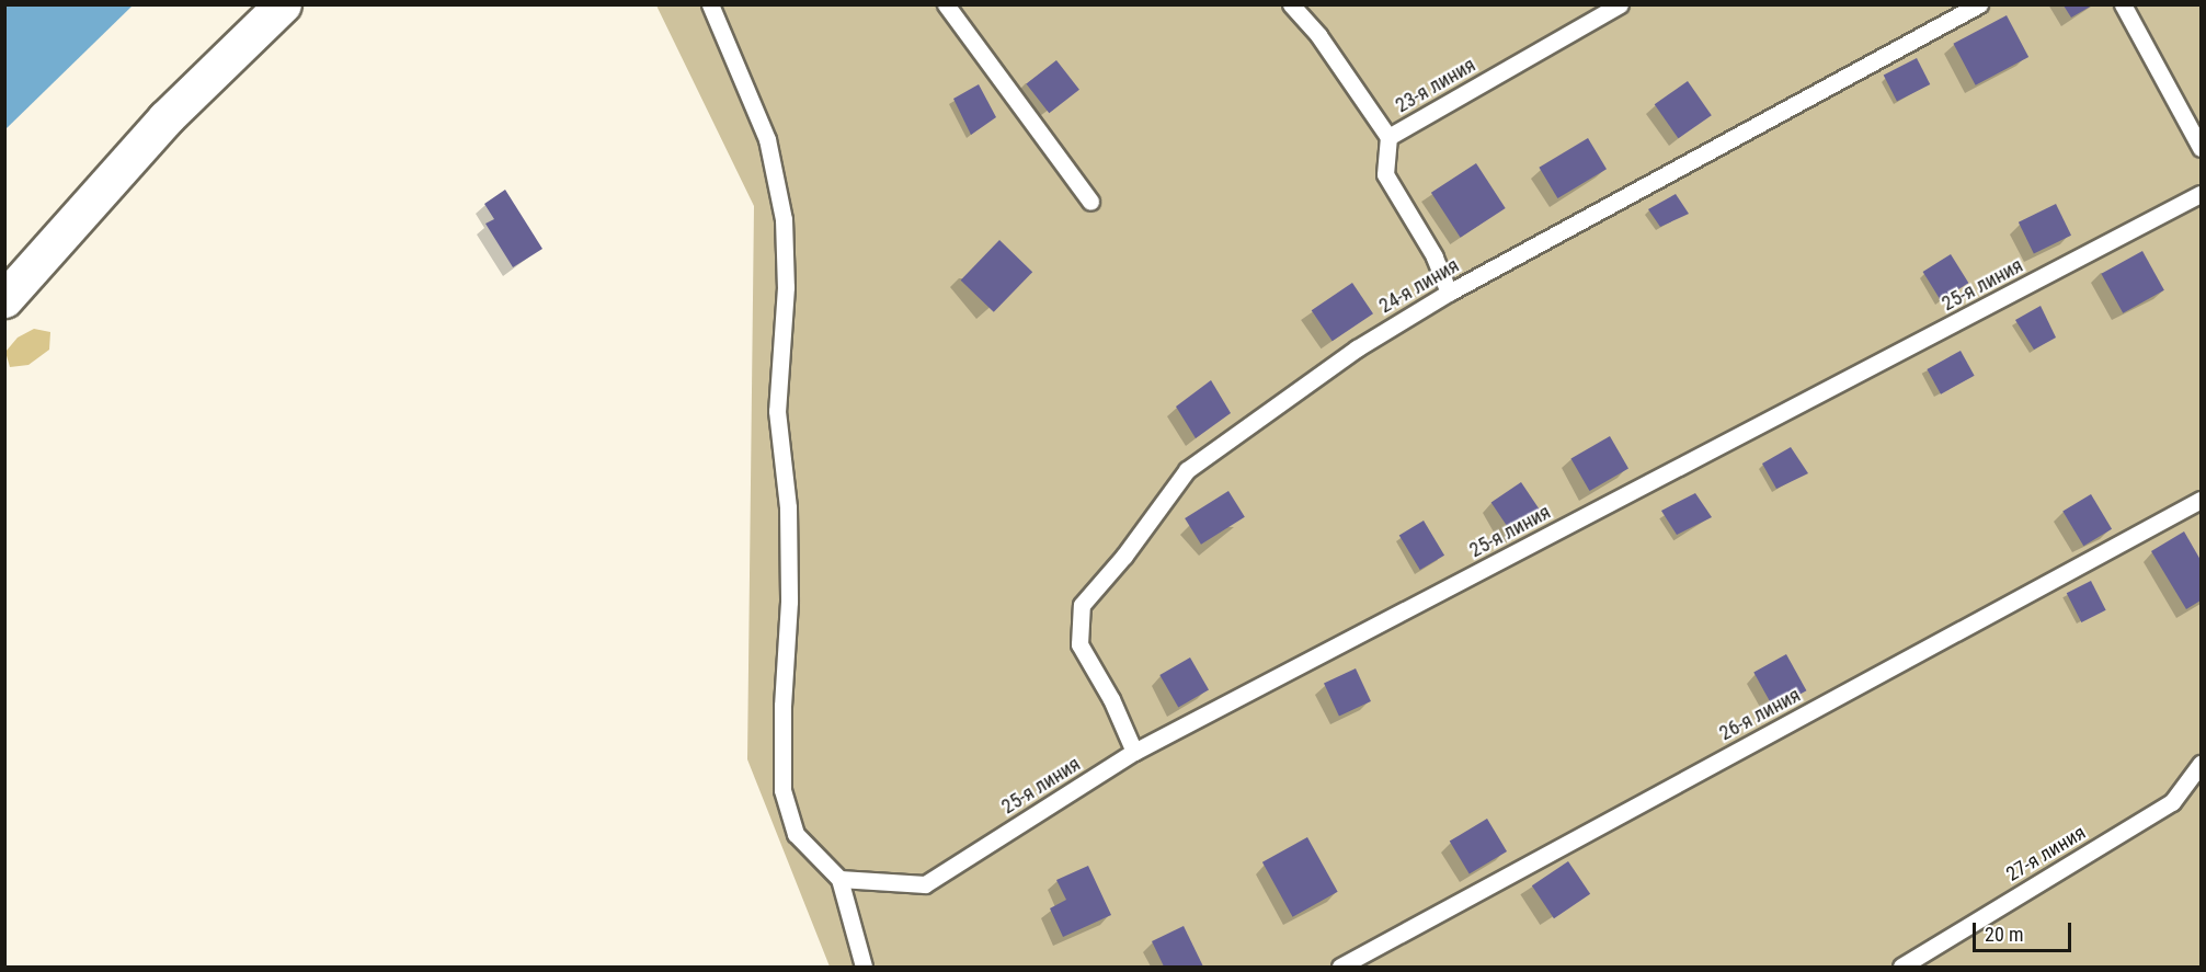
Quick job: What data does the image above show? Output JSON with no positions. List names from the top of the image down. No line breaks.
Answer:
{"streets":{"lane":["23-я линия","25-я линия","24-я линия","26-я линия","27-я линия"]},"crossings":[["23-я линия","24-я линия"],["25-я линия","24-я линия"]],"scale_bar":"20 m"}
